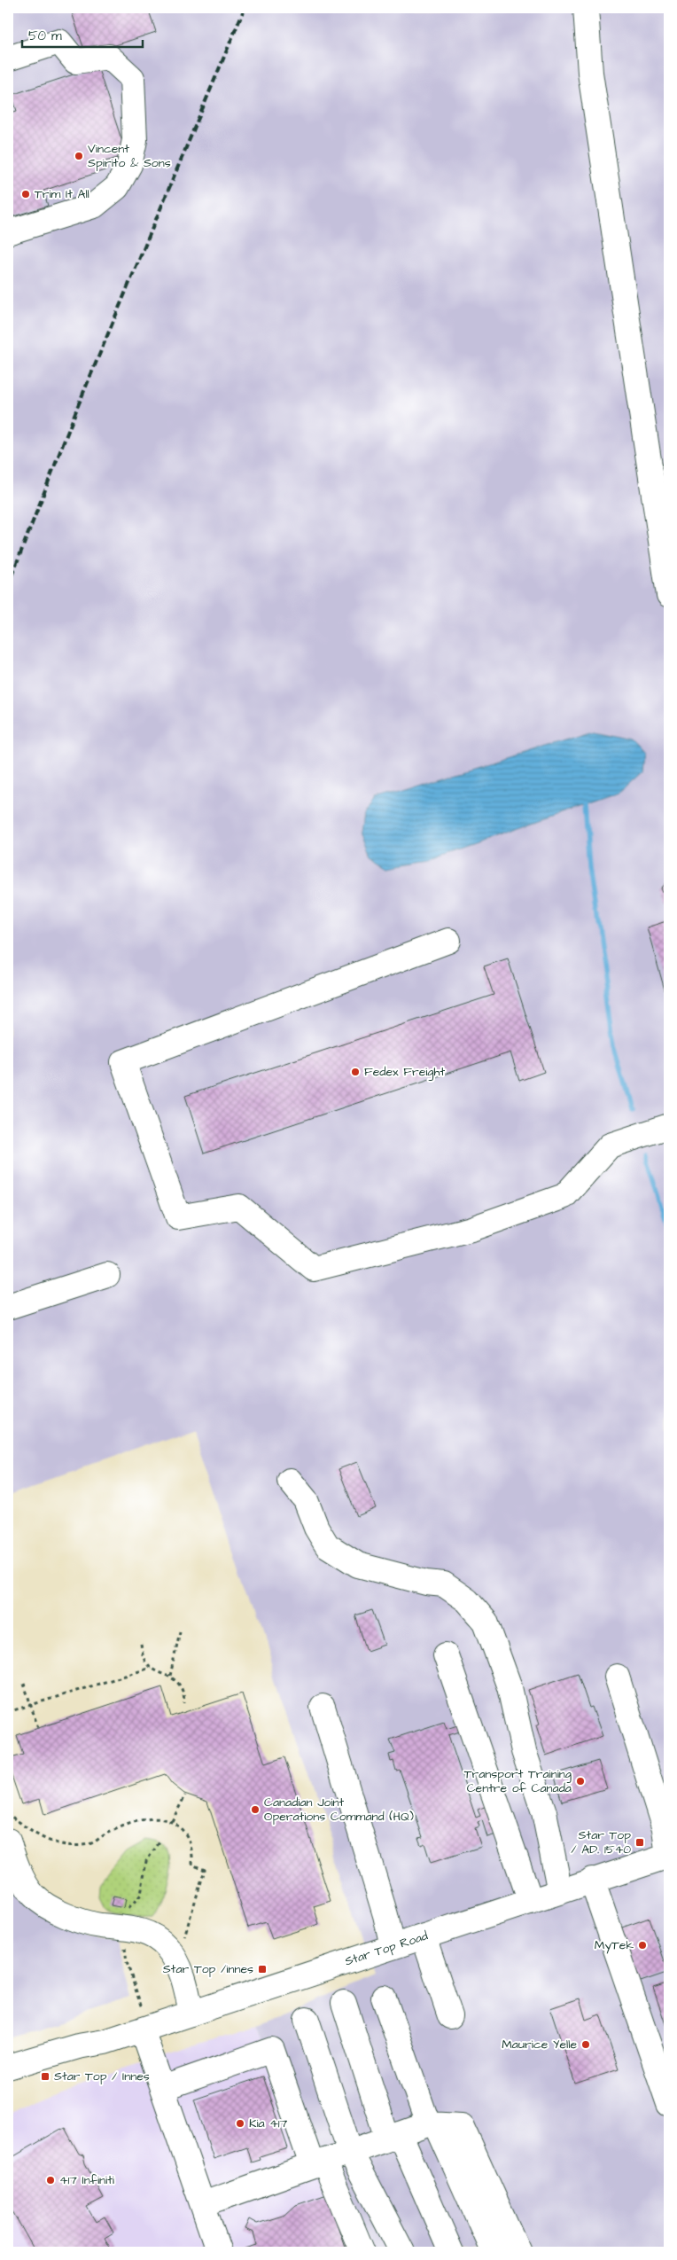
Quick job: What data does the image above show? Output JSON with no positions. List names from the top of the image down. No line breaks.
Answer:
{"streets":{"street":["Star Top Road"]},"places":{"other":["Vincent Spirito & Sons","Trim It All","Fedex Freight","Transport Training Centre of Canada","Canadian Joint Operations Command (HQ)","MyTek","Maurice Yelle","Kia 417","417 Infiniti"],"transit":["Star Top / AD. 1540","Star Top /innes","Star Top / Innes"]},"scale_bar":"50 m"}
